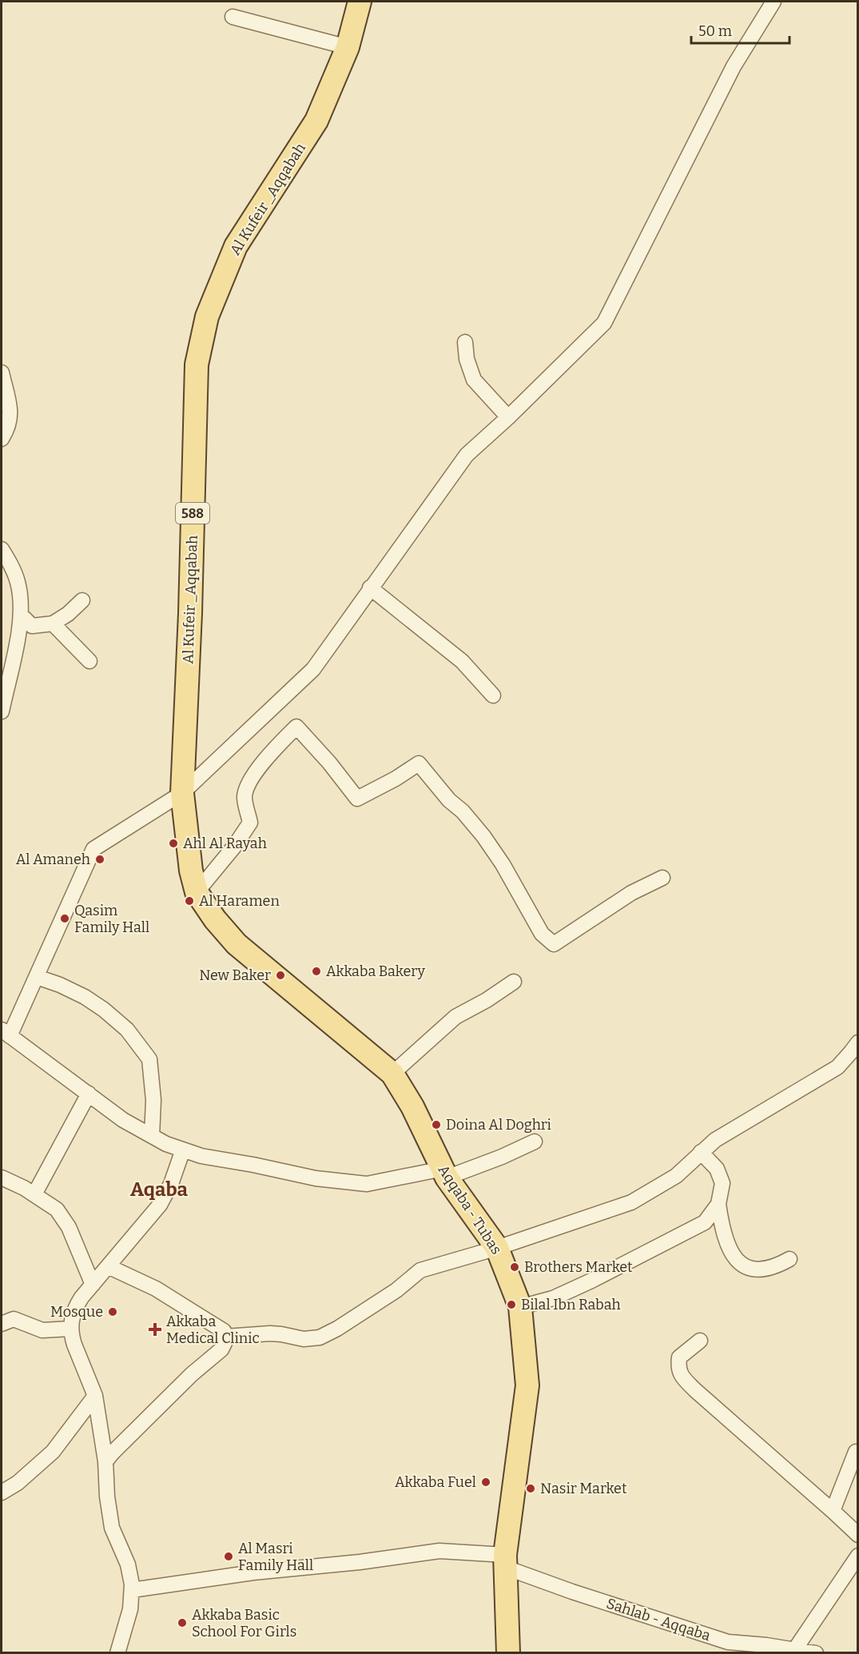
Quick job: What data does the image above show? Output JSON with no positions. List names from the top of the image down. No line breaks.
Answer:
{"streets":{"main road":["Al Kufeir _Aqqabah","588","Aqqaba - Tubas"],"street":["Sahlab - Aqqaba"]},"crossings":[["Al Kufeir _Aqqabah","Aqqaba - Tubas"],["Aqqaba - Tubas","Sahlab - Aqqaba"]],"districts":["Aqaba"],"places":{"other":["Ahl Al Rayah","Al Amaneh","Al Haramen","Qasim Family Hall","Akkaba Bakery","New Baker","Doina Al Doghri","Brothers Market","Bilal Ibn Rabah","Mosque","Akkaba Fuel","Nasir Market","Al Masri Family Hall","Akkaba Basic School For Girls"],"health":["Akkaba Medical Clinic"]},"scale_bar":"50 m"}
